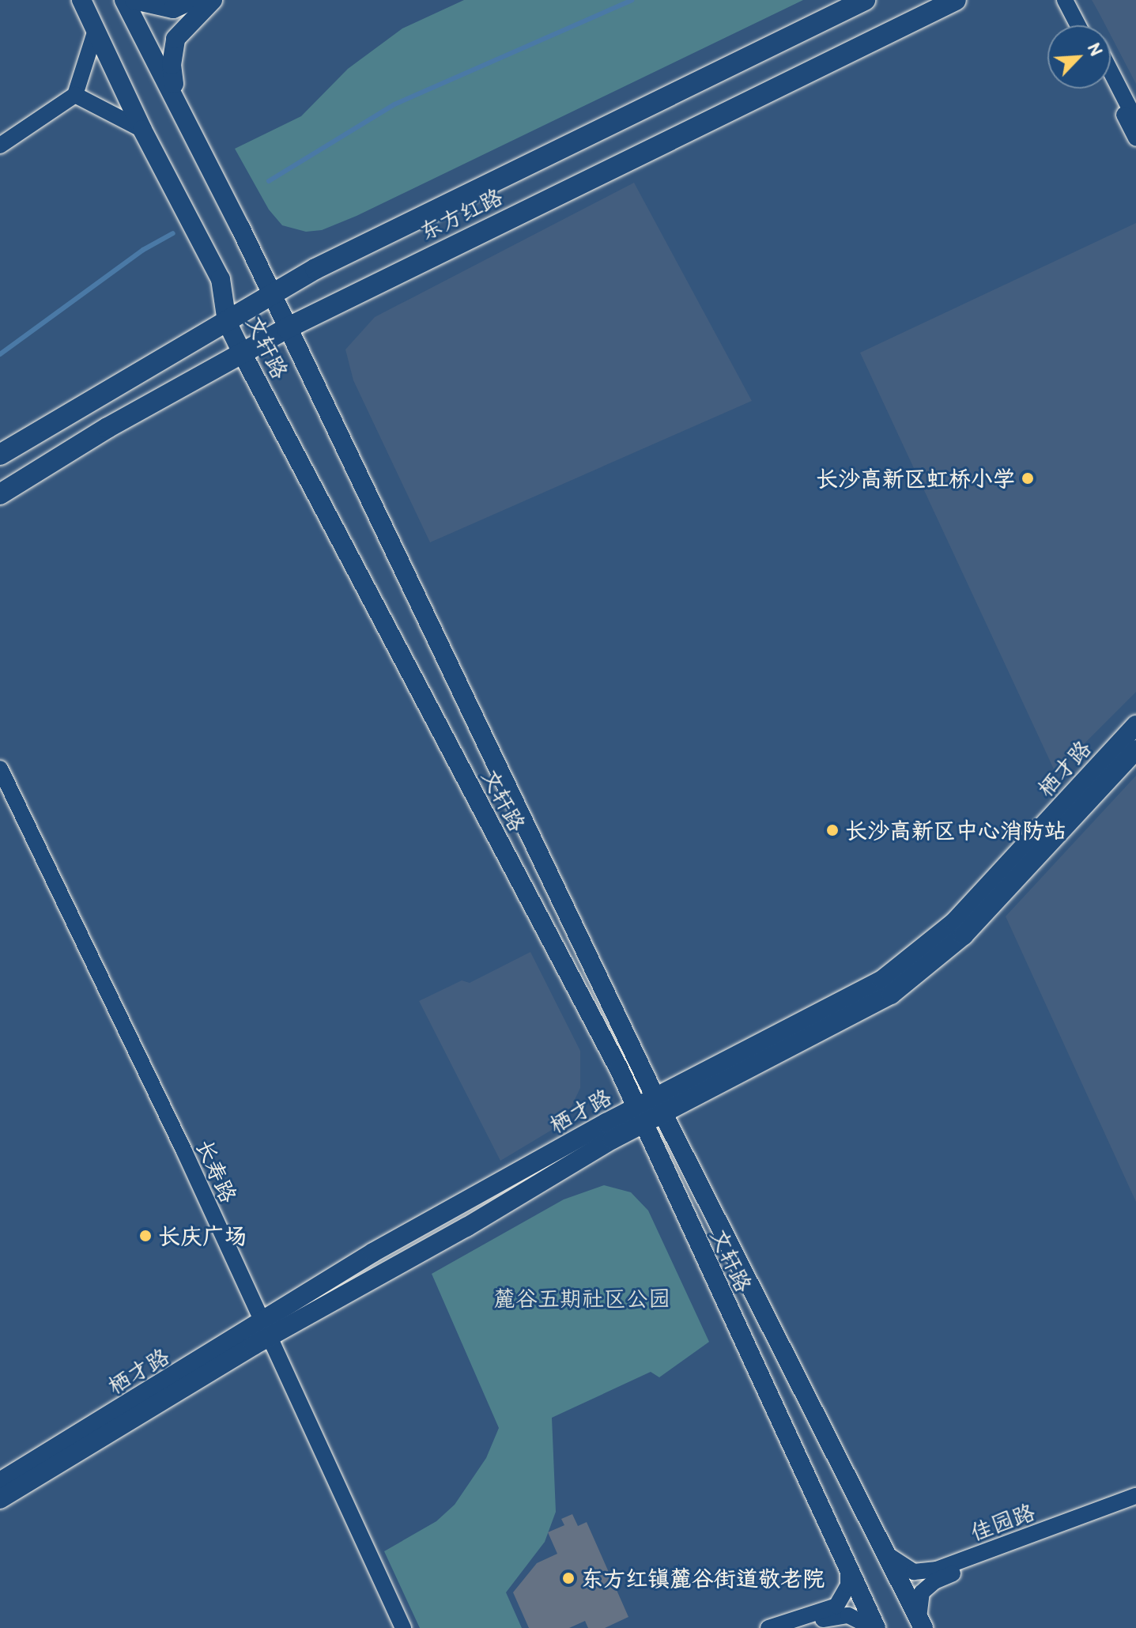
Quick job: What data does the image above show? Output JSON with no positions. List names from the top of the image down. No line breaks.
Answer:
{"streets":{"main road":["东方红路","文轩路","栖才路"],"street":["长寿路","佳园路"]},"crossings":[["东方红路","文轩路"],["文轩路","栖才路"],["文轩路","佳园路"],["栖才路","长寿路"]],"parks":["麓谷五期社区公园"],"places":["长沙高新区虹桥小学","长沙高新区中心消防站","长庆广场","东方红镇麓谷街道敬老院"],"north":"top right"}
